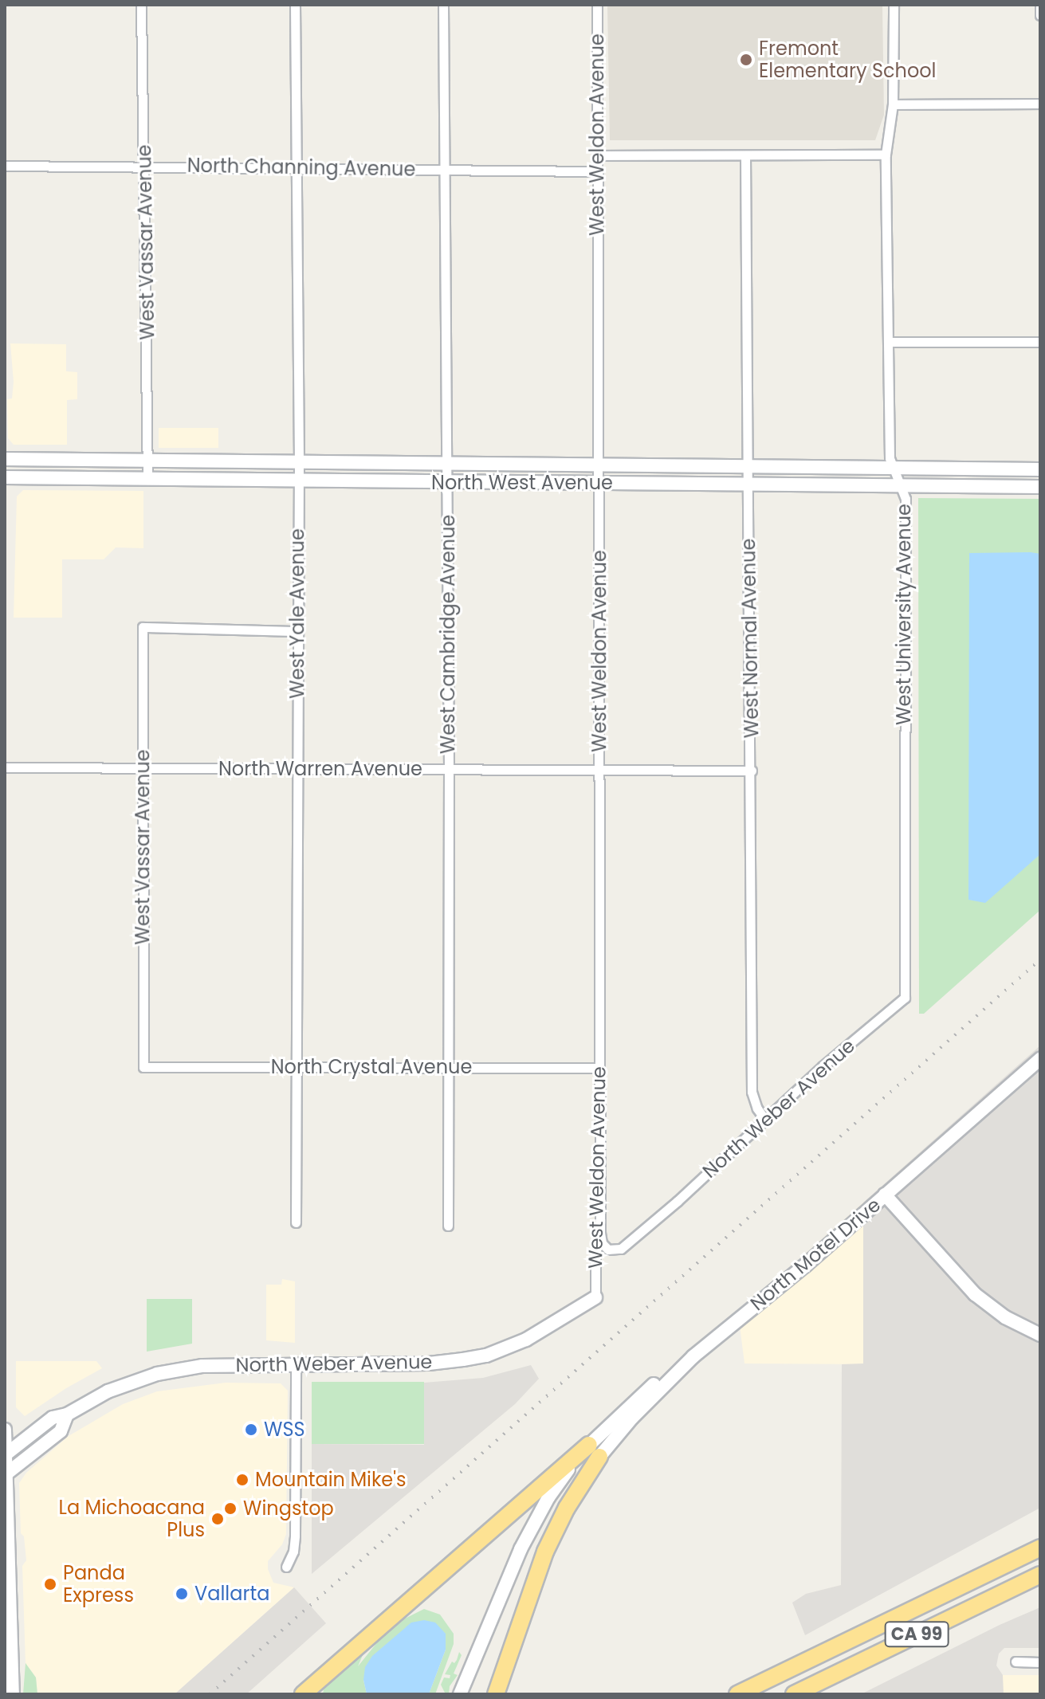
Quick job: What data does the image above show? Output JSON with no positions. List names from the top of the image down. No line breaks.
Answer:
{"streets":{"highway":["CA 99"],"main road":["North West Avenue","North Weber Avenue","North Motel Drive"],"street":["West Weldon Avenue","North Channing Avenue","West Vassar Avenue","West Yale Avenue","West University Avenue","West Cambridge Avenue","West Normal Avenue","North Warren Avenue","North Crystal Avenue"]},"crossings":[["West Weldon Avenue","North Channing Avenue"],["West Weldon Avenue","North West Avenue"],["West Weldon Avenue","North Warren Avenue"],["West Weldon Avenue","North Crystal Avenue"],["West Weldon Avenue","North Weber Avenue"],["North Channing Avenue","West Vassar Avenue"],["North Channing Avenue","West Yale Avenue"],["North Channing Avenue","West Cambridge Avenue"],["West Vassar Avenue","North West Avenue"],["West Vassar Avenue","West Yale Avenue"],["West Vassar Avenue","North Warren Avenue"],["West Vassar Avenue","North Crystal Avenue"],["North West Avenue","West Yale Avenue"],["North West Avenue","West University Avenue"],["North West Avenue","West Cambridge Avenue"],["North West Avenue","West Normal Avenue"],["West Yale Avenue","North Warren Avenue"],["West Yale Avenue","North Crystal Avenue"],["West University Avenue","North Weber Avenue"],["West Cambridge Avenue","North Warren Avenue"],["West Cambridge Avenue","North Crystal Avenue"],["West Normal Avenue","North Warren Avenue"],["West Normal Avenue","North Weber Avenue"]],"places":["Fremont Elementary School","WSS","Mountain Mike's","Wingstop","La Michoacana Plus","Panda Express","Vallarta"]}
